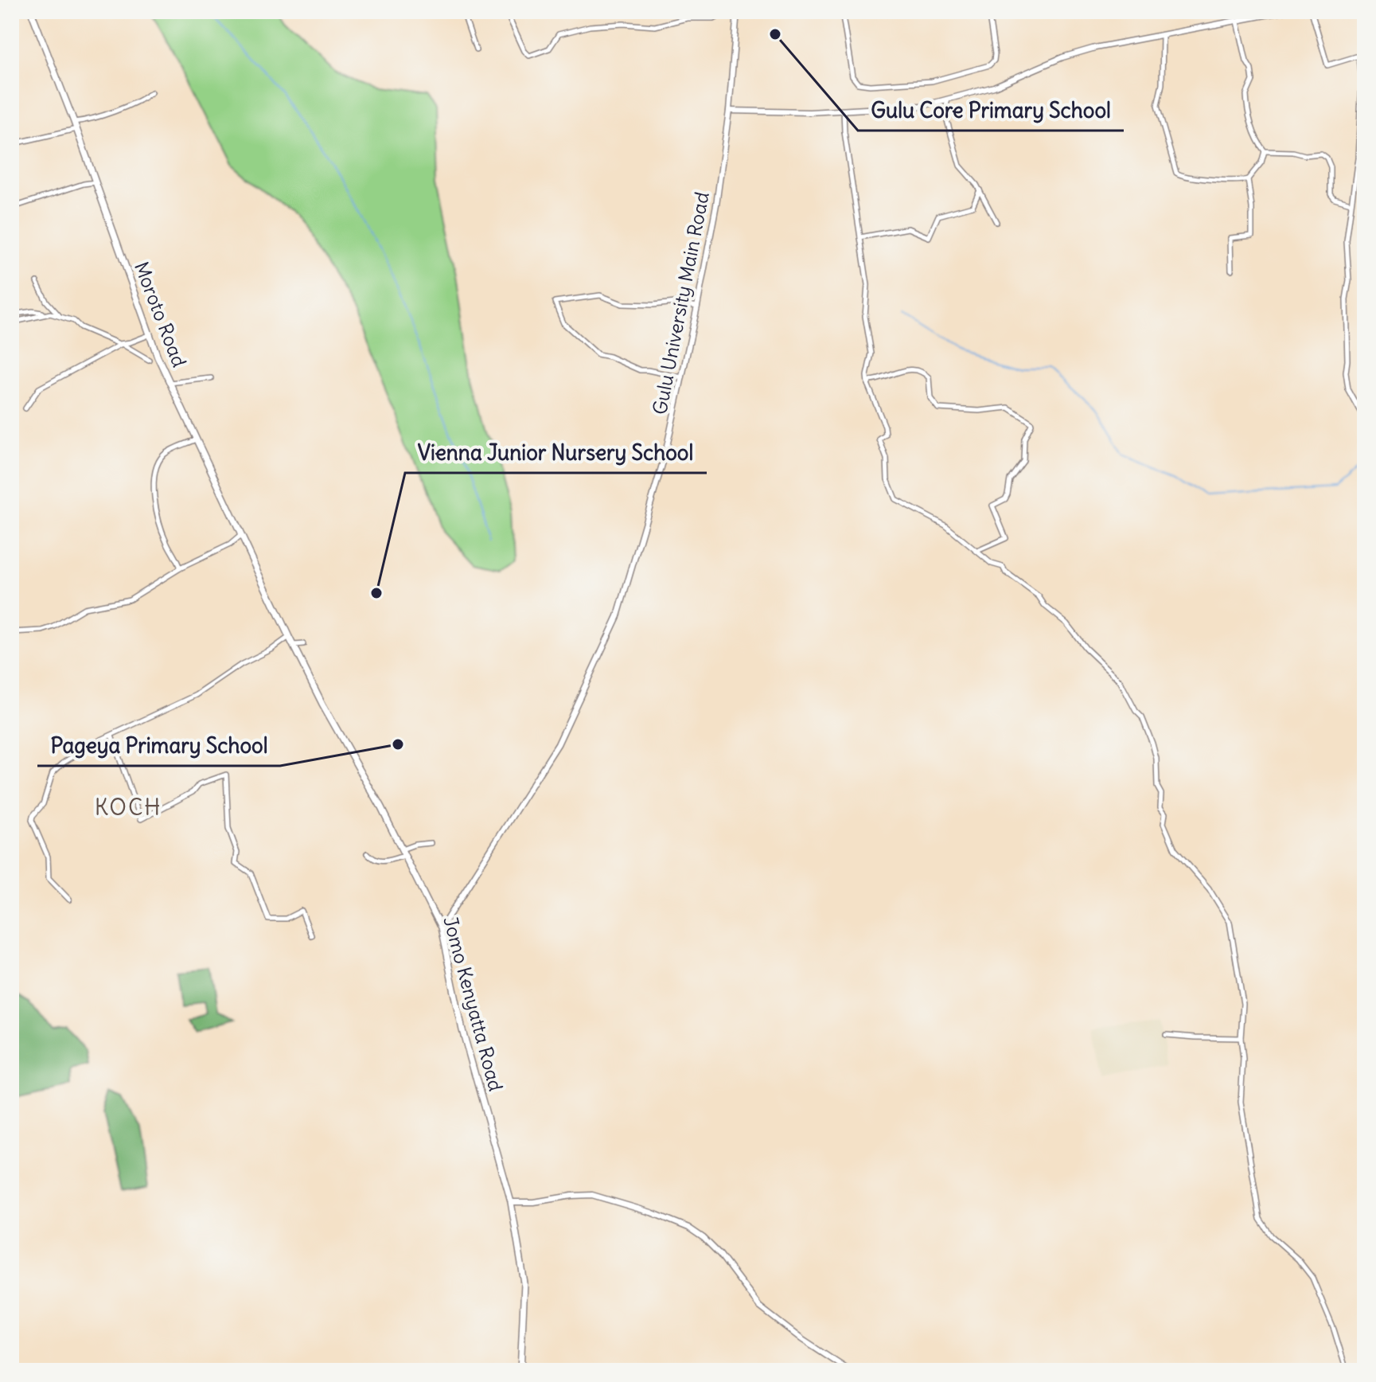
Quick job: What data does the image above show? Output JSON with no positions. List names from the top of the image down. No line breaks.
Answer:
{"streets":{"main road":["Moroto Road","Jomo Kenyatta Road"],"street":["Gulu University Main Road"]},"crossings":[["Gulu University Main Road","Jomo Kenyatta Road"],["Moroto Road","Jomo Kenyatta Road"]],"districts":["KOCH"],"places":["Gulu Core Primary School","Vienna Junior Nursery School","Pageya Primary School"]}
